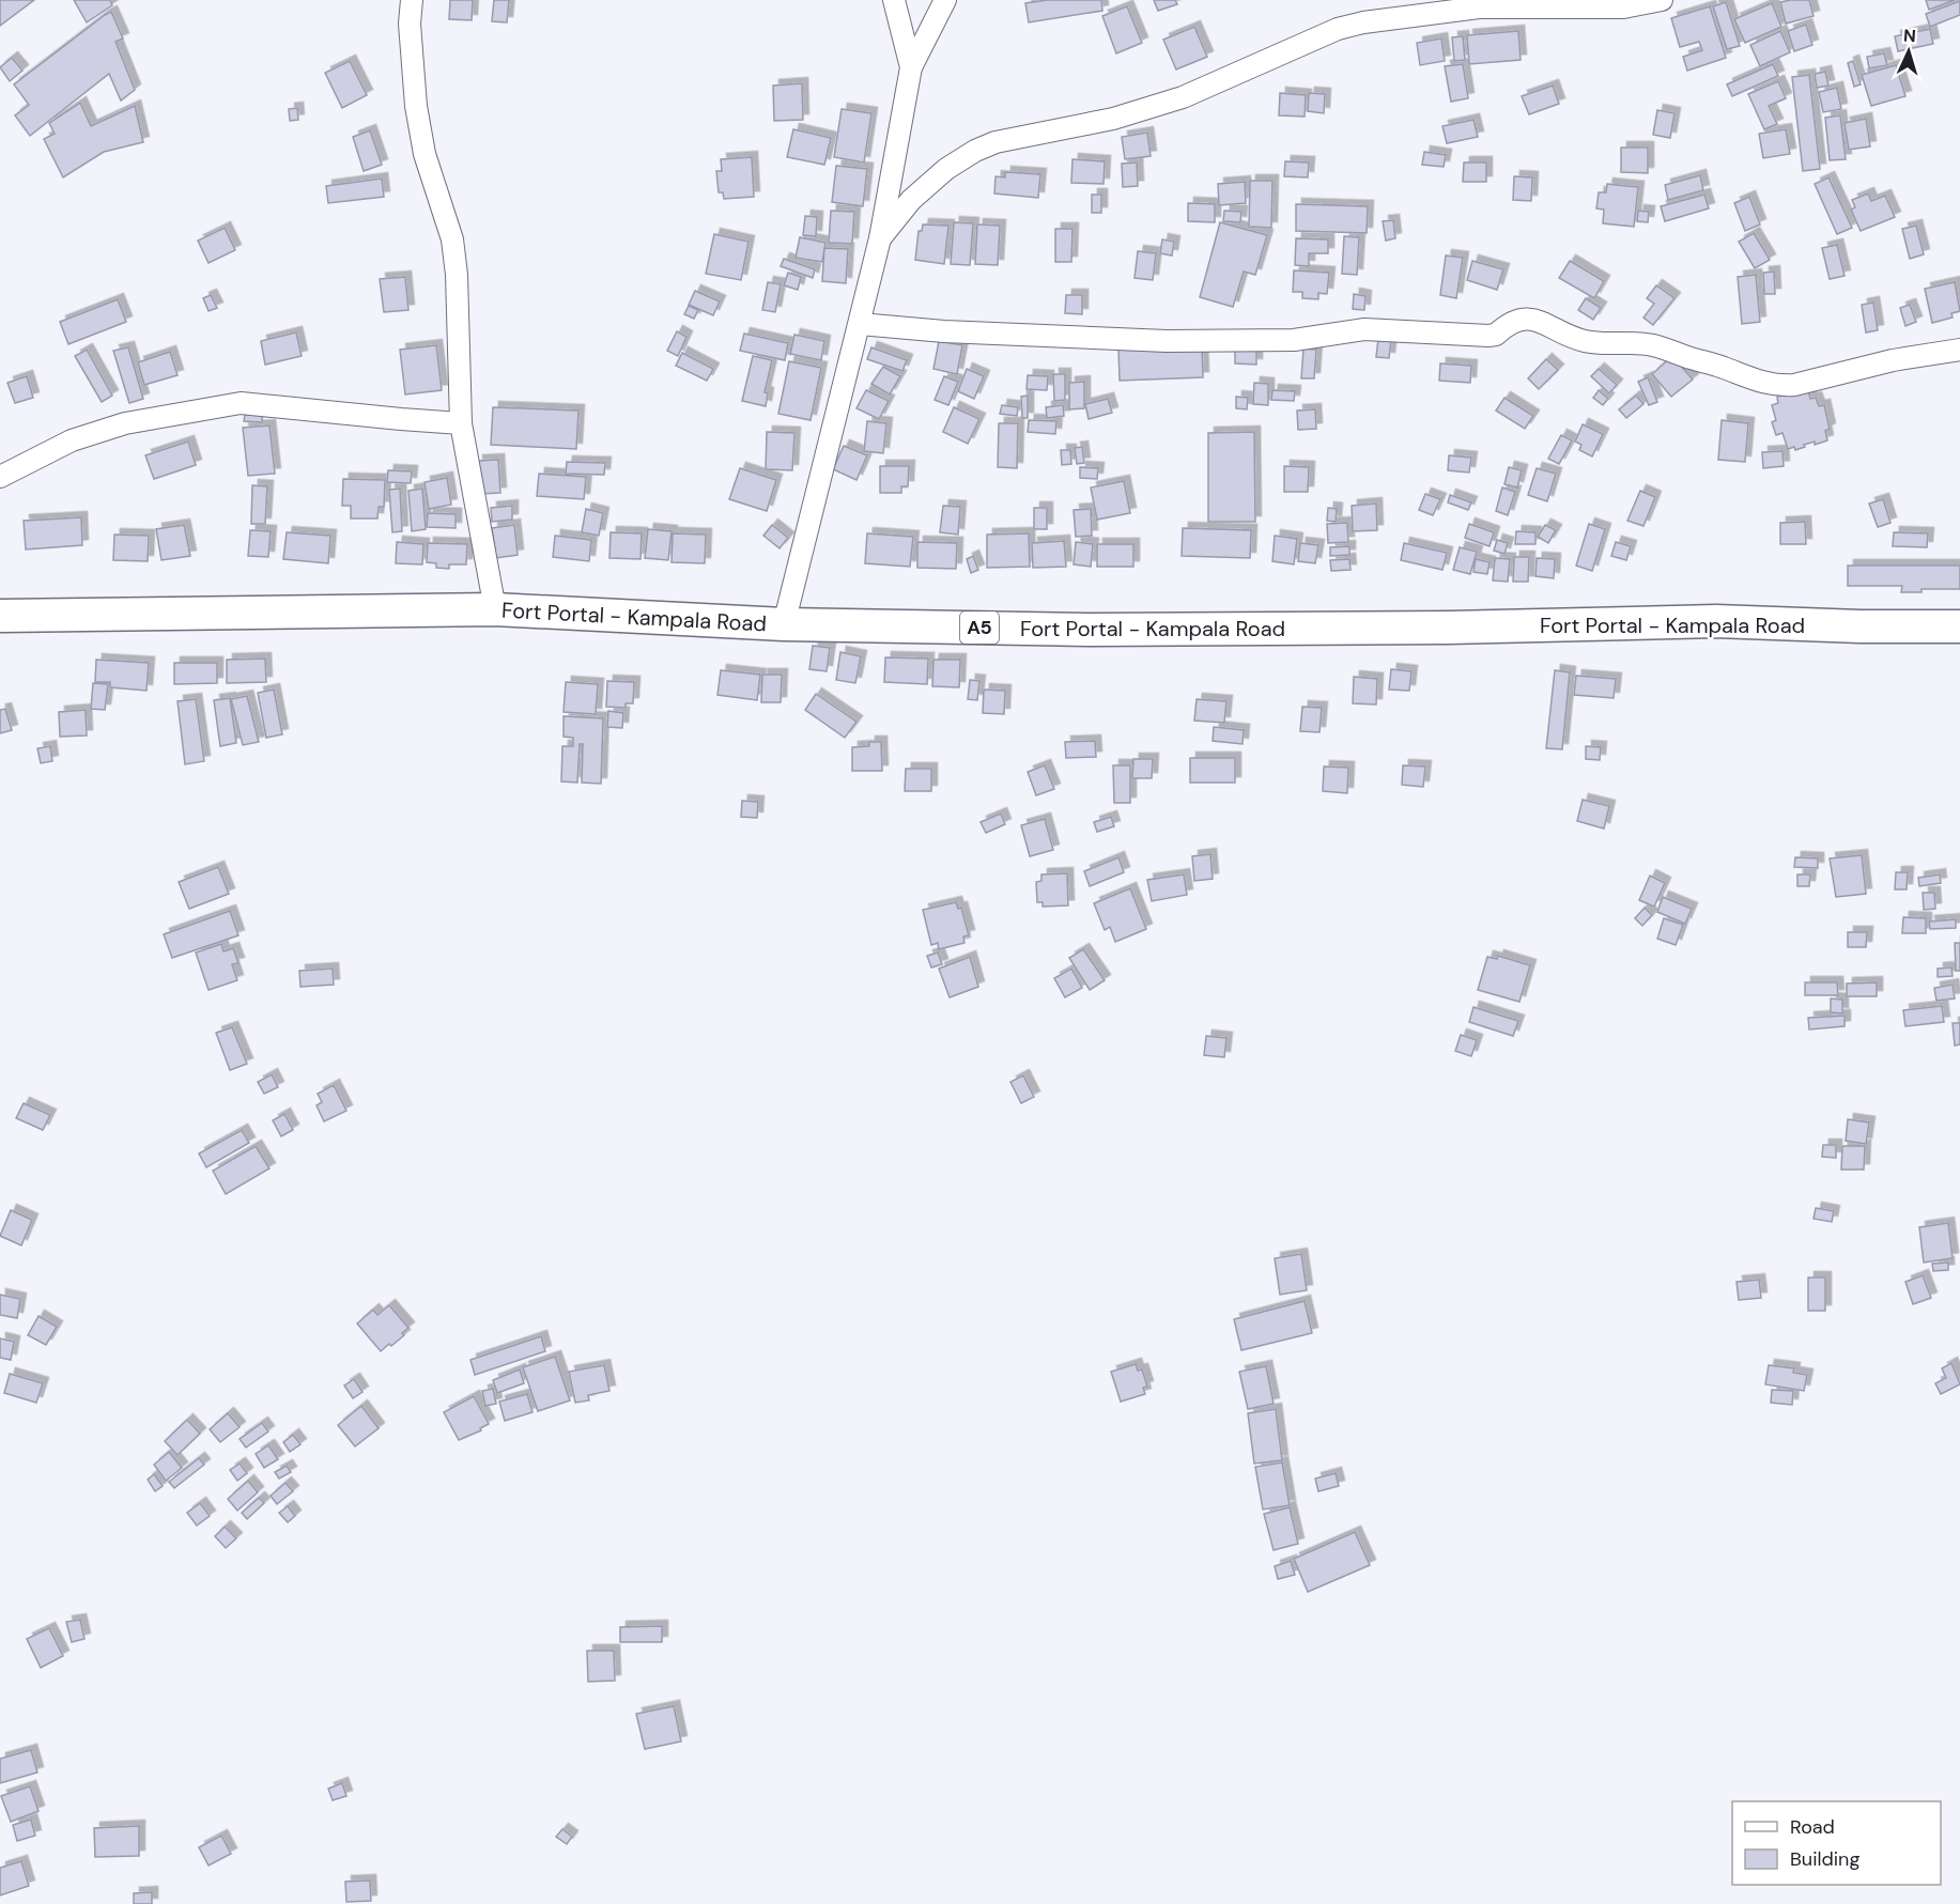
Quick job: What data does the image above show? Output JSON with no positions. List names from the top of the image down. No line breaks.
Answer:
{"streets":{"main road":["Fort Portal - Kampala Road","A5"]},"legend":["Road","Building"],"north":"top"}
